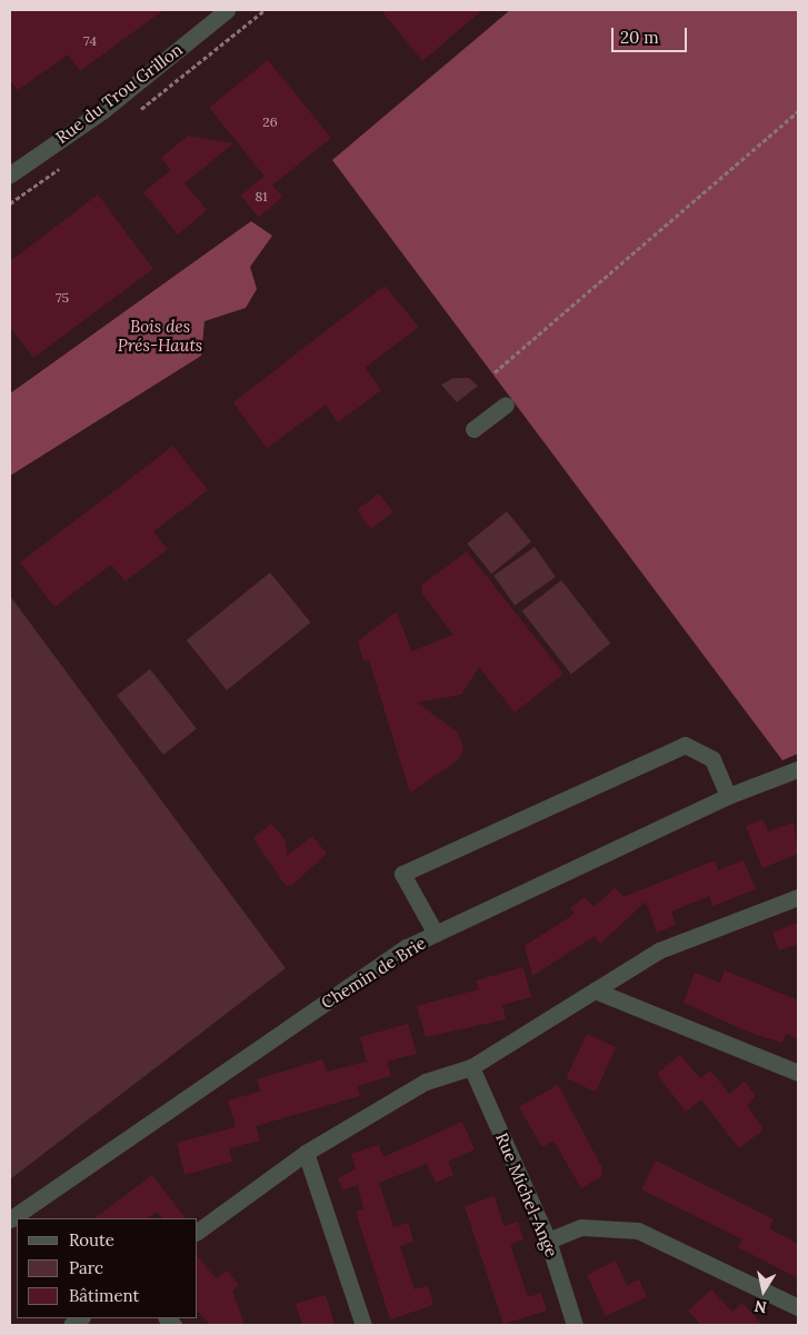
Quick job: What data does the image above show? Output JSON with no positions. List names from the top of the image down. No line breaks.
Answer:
{"streets":{"street":["Rue du Trou Grillon","Chemin de Brie","Rue Michel-Ange"]},"parks":["Bois des Prés-Hauts"],"house_numbers":["74","26","81","75"],"legend":["Route","Parc","Bâtiment"],"scale_bar":"20 m","north":"bottom"}
